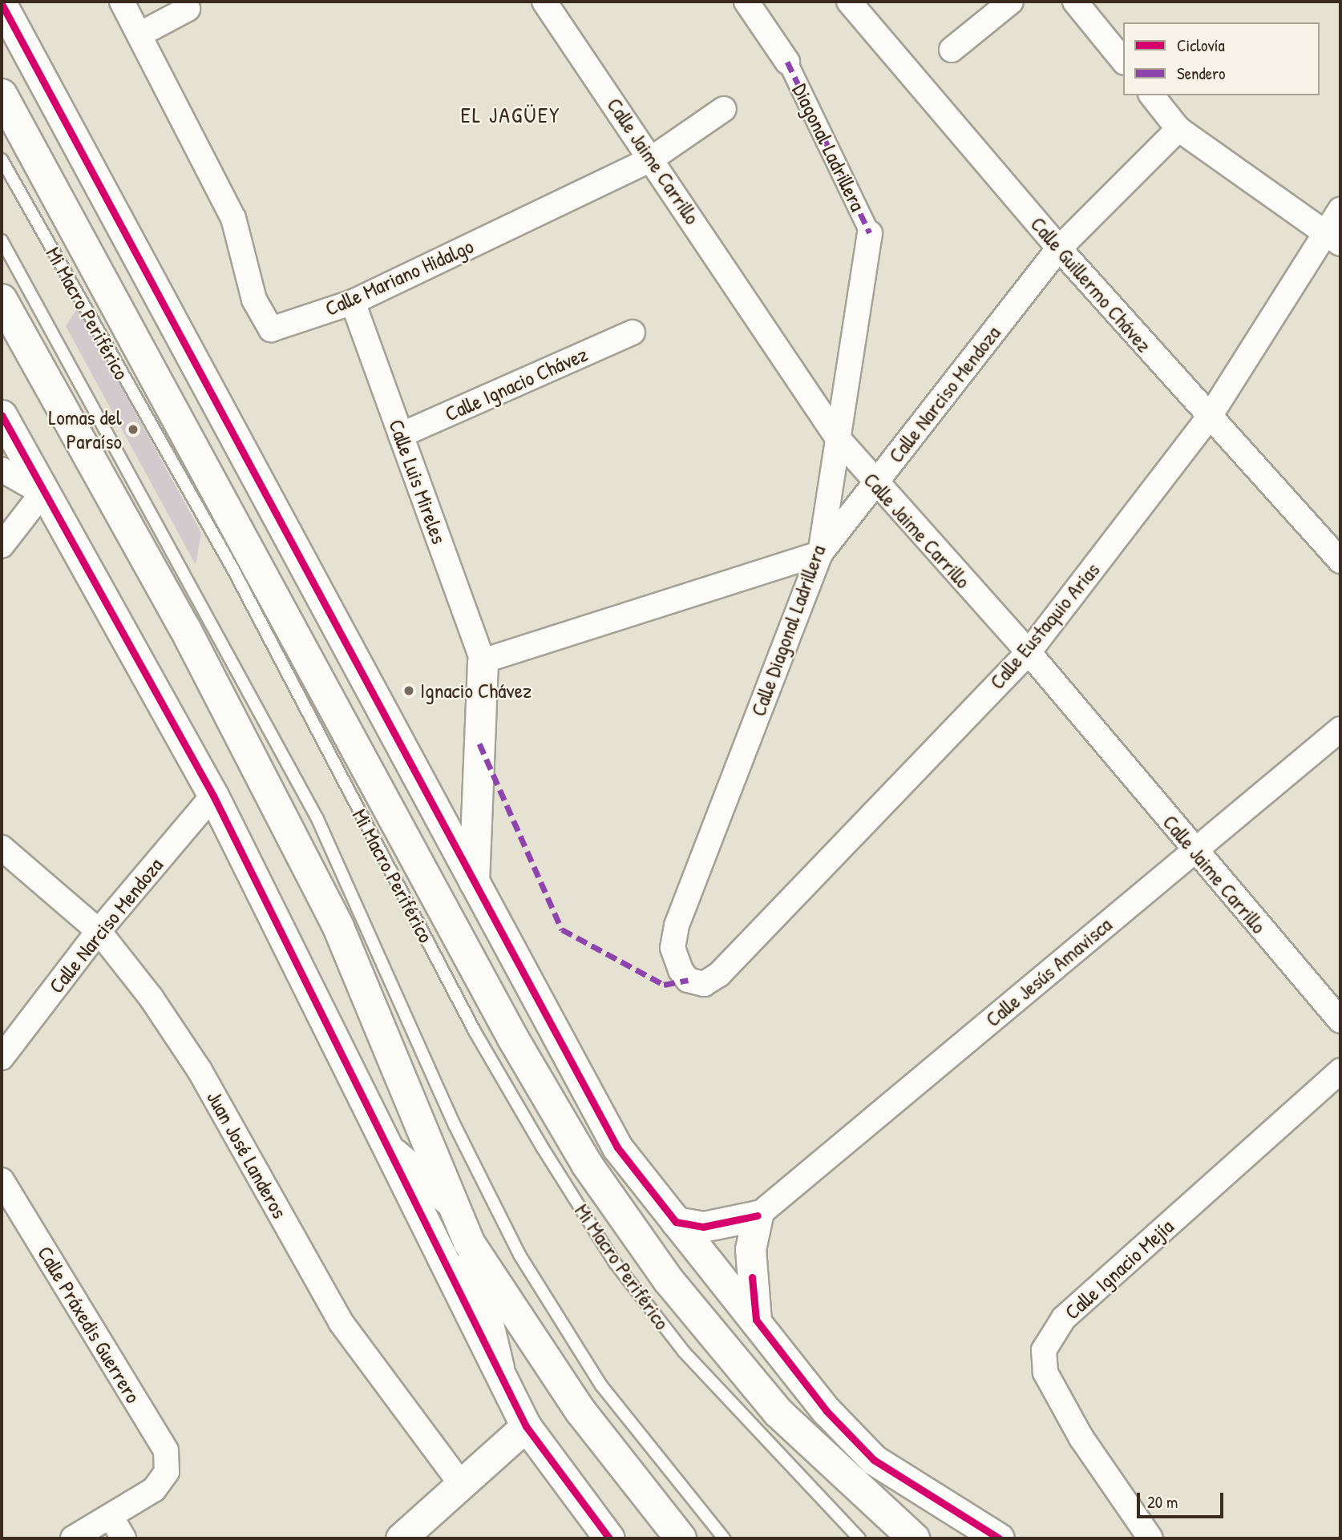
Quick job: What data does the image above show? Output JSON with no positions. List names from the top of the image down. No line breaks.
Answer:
{"streets":{"street":["Diagonal Ladrillera","Calle Jaime Carrillo","Calle Mariano Hidalgo","Calle Guillermo Chávez","Calle Ignacio Chávez","Calle Narciso Mendoza","Calle Luis Mireles","Calle Eustaquio Arias","Calle Diagonal Ladrillera","Calle Jesús Amavisca","Juan José Landeros","Calle Ignacio Mejía","Calle Práxedis Guerrero"],"lane":["Mi Macro Periférico"]},"crossings":[["Diagonal Ladrillera","Calle Diagonal Ladrillera"],["Calle Jaime Carrillo","Calle Mariano Hidalgo"],["Calle Jaime Carrillo","Calle Narciso Mendoza"],["Calle Jaime Carrillo","Calle Eustaquio Arias"],["Calle Jaime Carrillo","Calle Diagonal Ladrillera"],["Calle Jaime Carrillo","Calle Jesús Amavisca"],["Calle Mariano Hidalgo","Calle Luis Mireles"],["Calle Guillermo Chávez","Calle Narciso Mendoza"],["Calle Guillermo Chávez","Calle Eustaquio Arias"],["Calle Ignacio Chávez","Calle Luis Mireles"],["Calle Narciso Mendoza","Calle Diagonal Ladrillera"],["Calle Narciso Mendoza","Juan José Landeros"],["Calle Eustaquio Arias","Calle Diagonal Ladrillera"]],"districts":["EL JAGÜEY"],"places":["Lomas del Paraíso","Ignacio Chávez"],"legend":["Ciclovía","Sendero"],"scale_bar":"20 m"}
